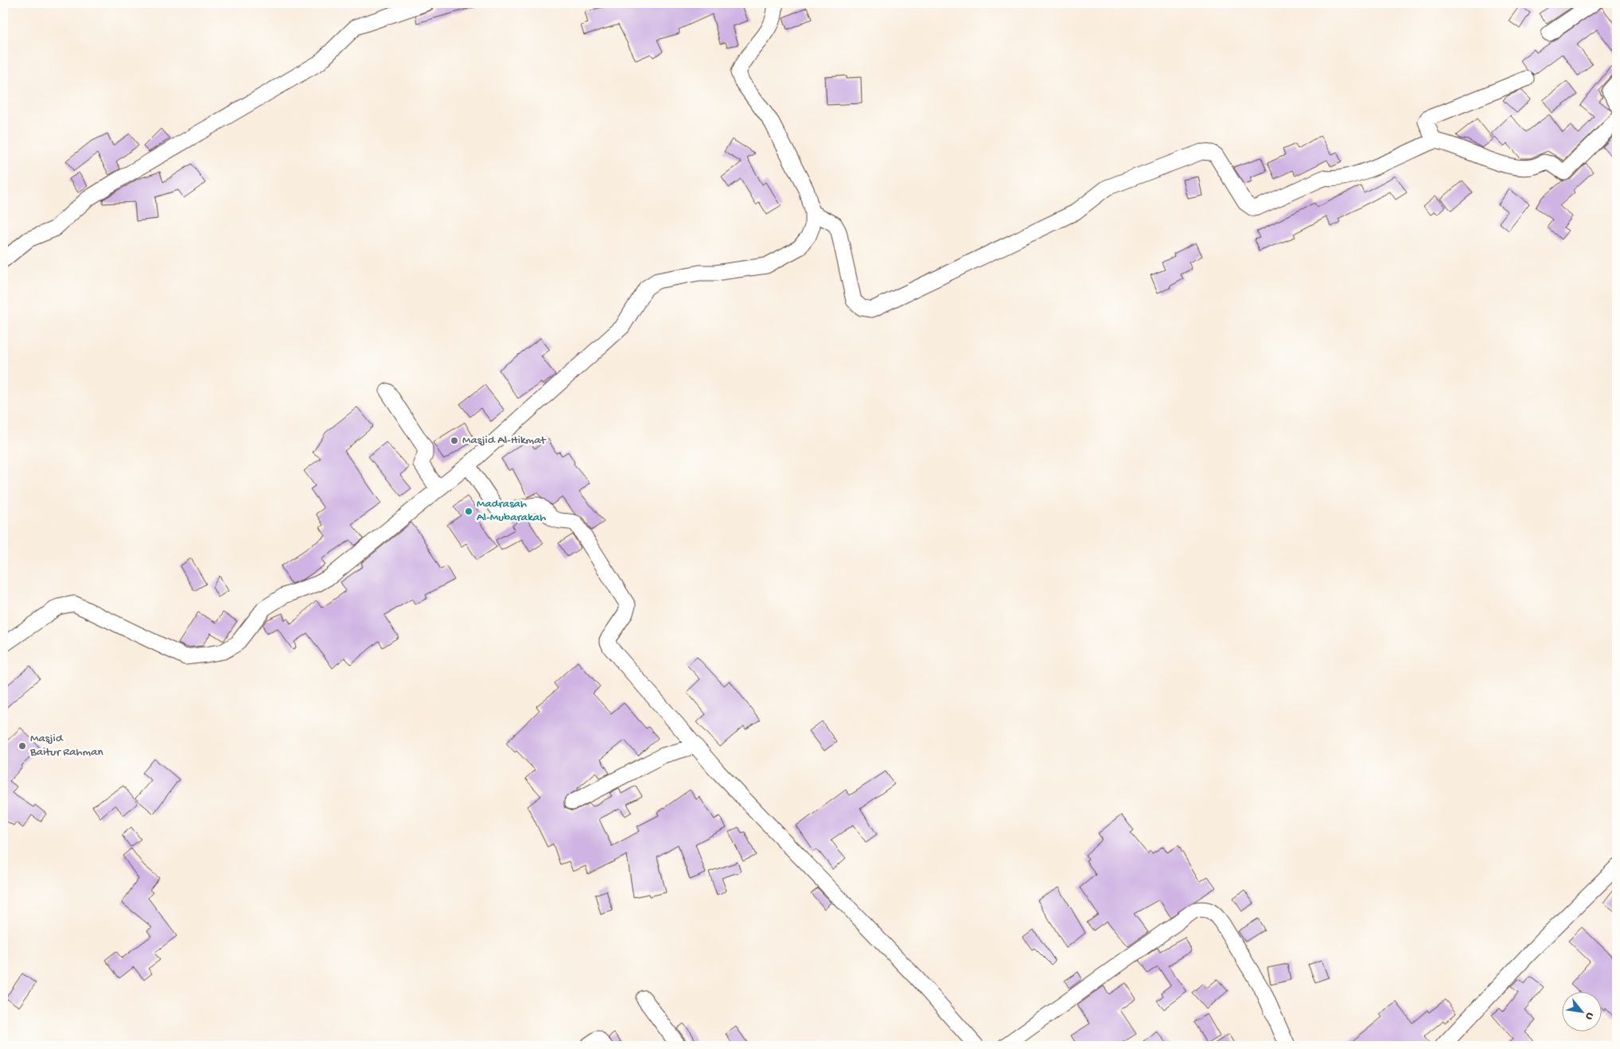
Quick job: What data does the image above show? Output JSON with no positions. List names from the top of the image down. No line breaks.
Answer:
{"places":["Masjid Al-Hikmat","Madrasah Al-Mubarakah","Masjid Baitur Rahman"],"north":"bottom right"}
